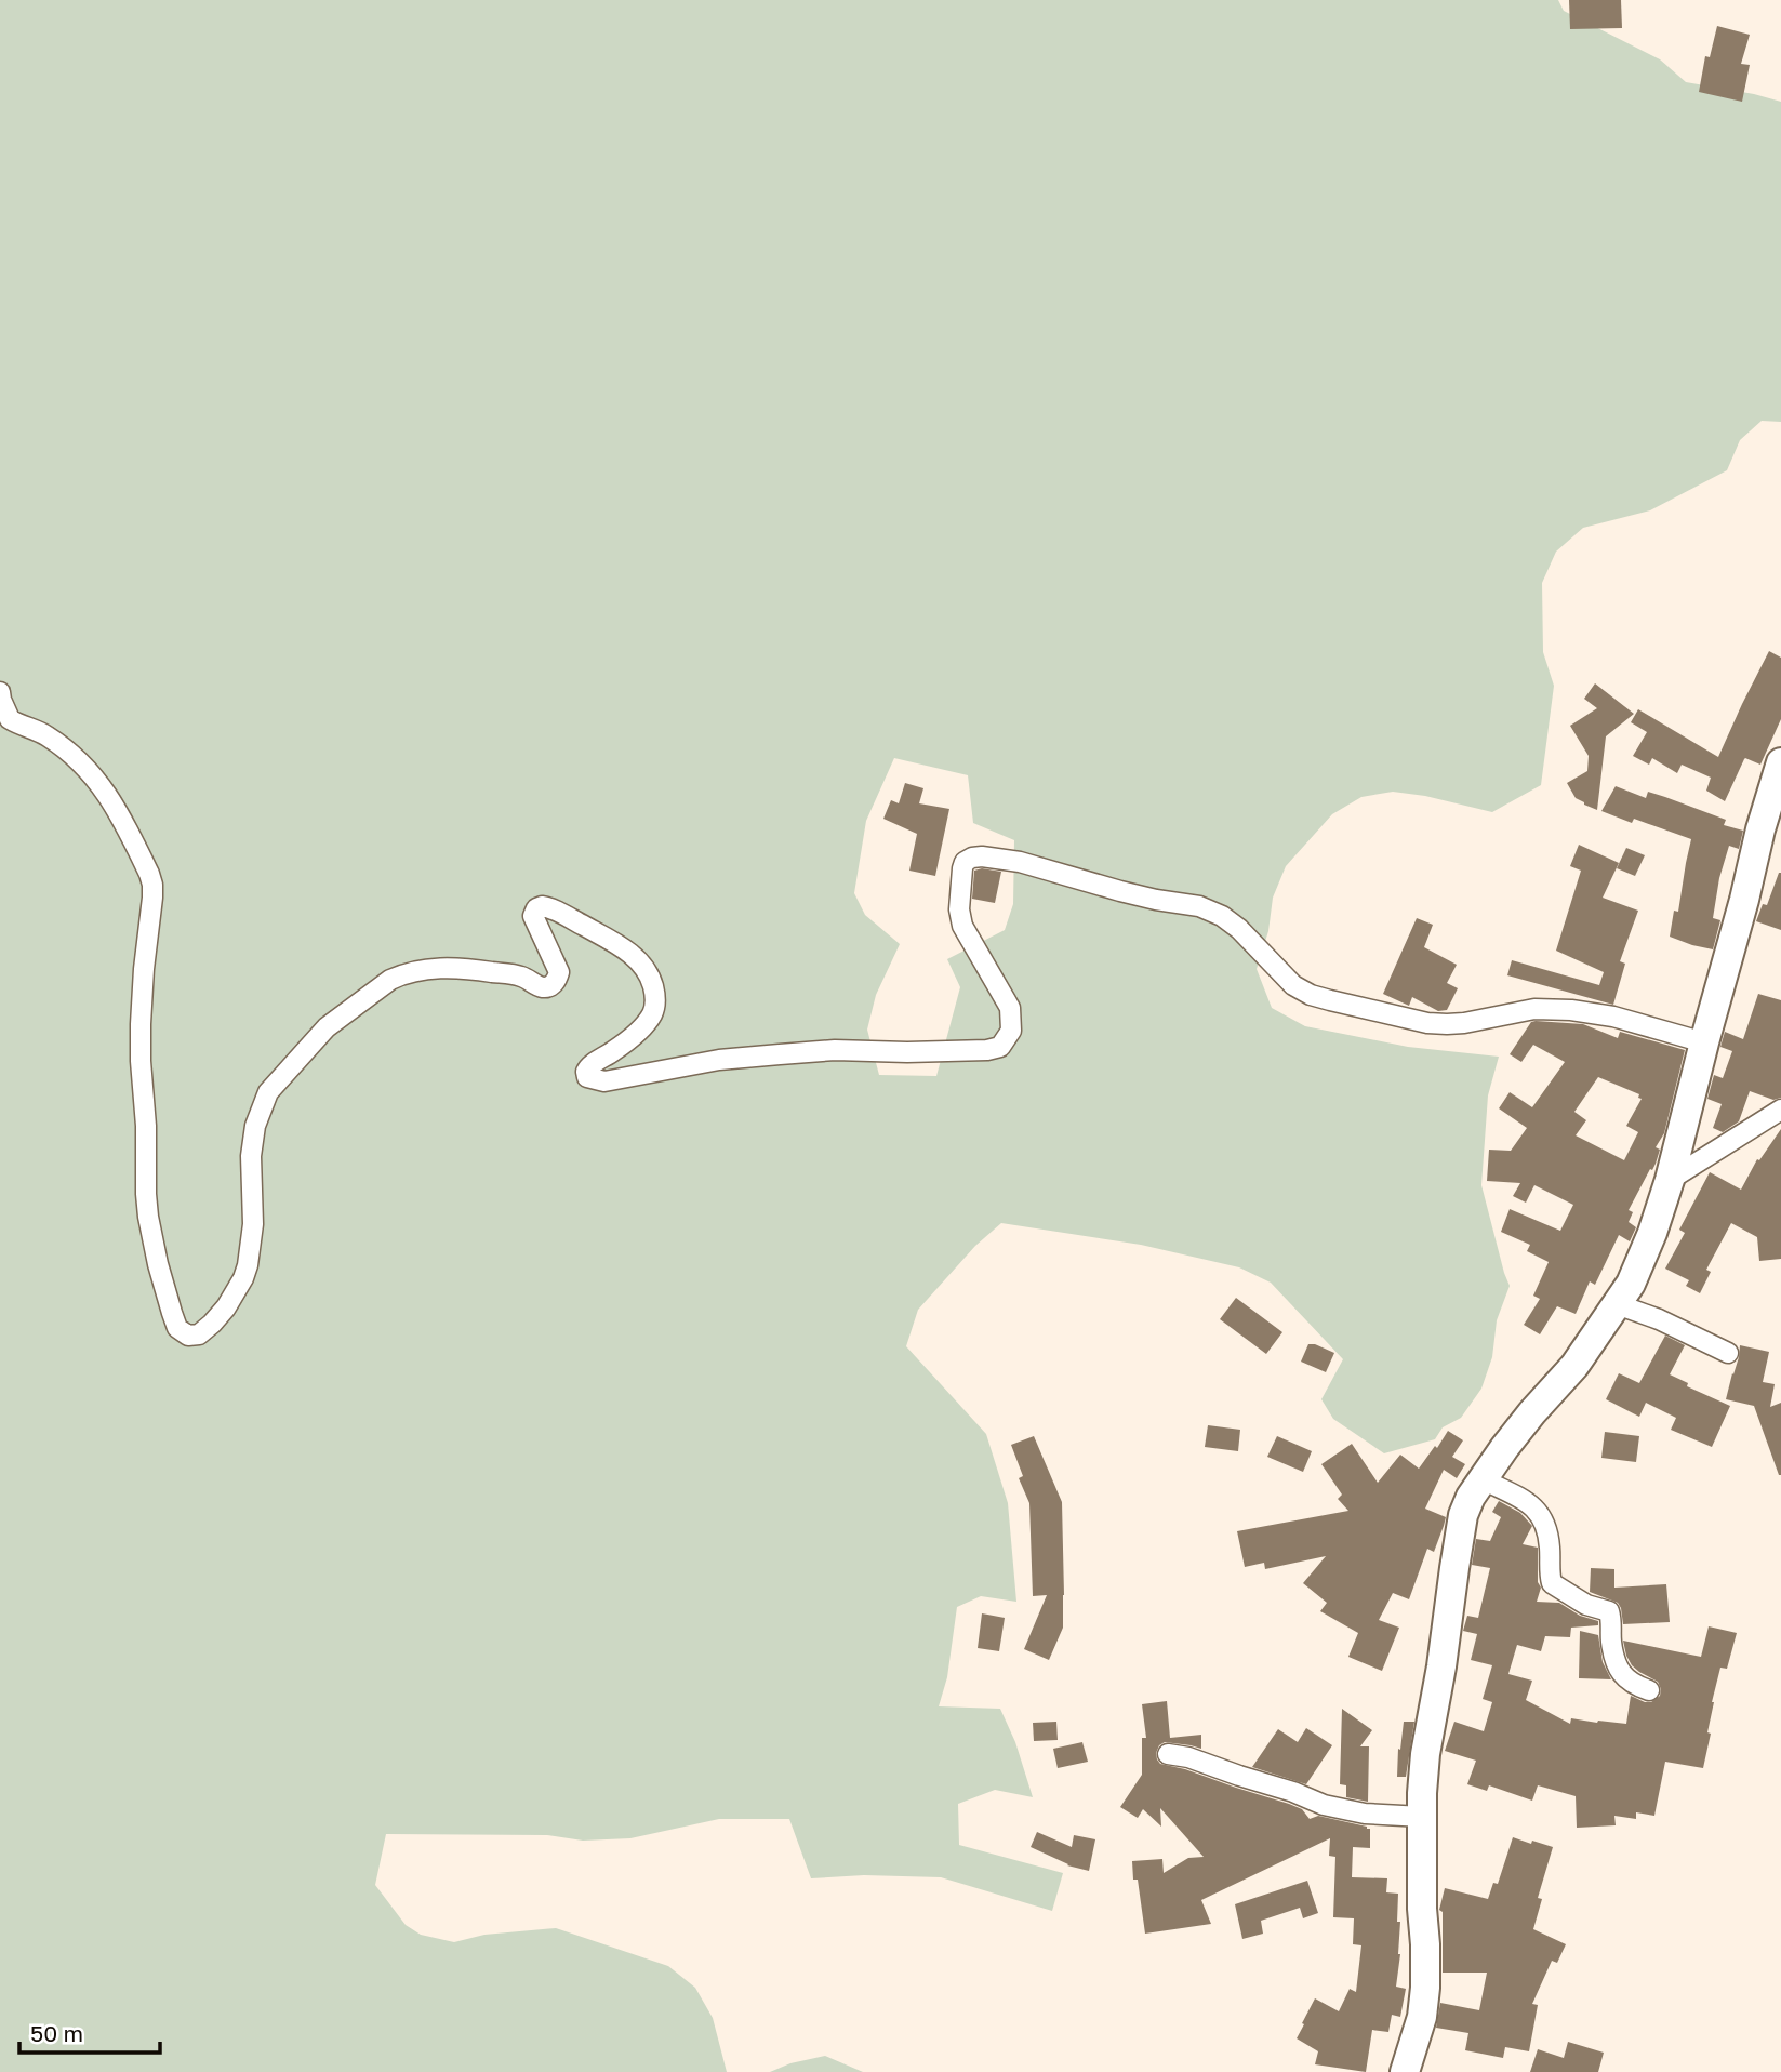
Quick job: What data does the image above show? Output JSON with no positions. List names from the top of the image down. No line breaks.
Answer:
{"scale_bar":"50 m"}
